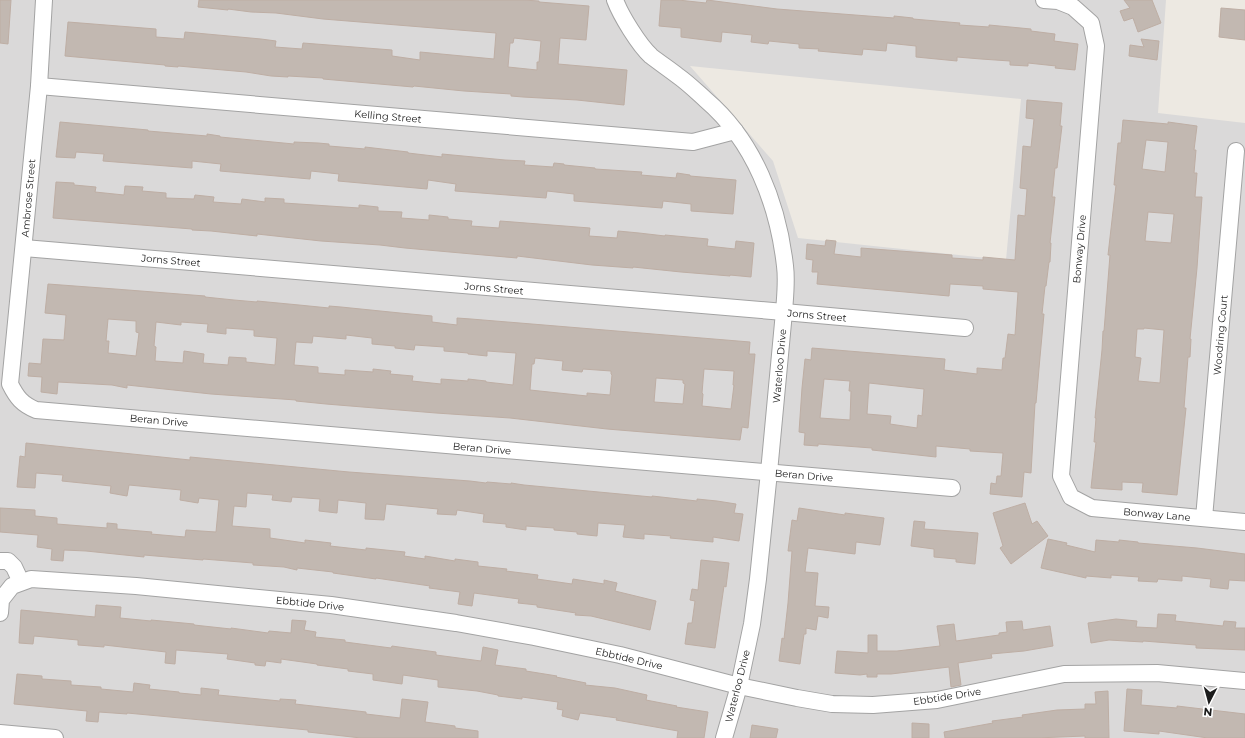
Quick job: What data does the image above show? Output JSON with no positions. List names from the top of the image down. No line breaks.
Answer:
{"streets":{"street":["Kelling Street","Ambrose Street","Bonway Drive","Jorns Street","Woodring Court","Waterloo Drive","Beran Drive","Bonway Lane","Ebbtide Drive"]},"crossings":[["Kelling Street","Ambrose Street"],["Kelling Street","Waterloo Drive"],["Ambrose Street","Jorns Street"],["Ambrose Street","Beran Drive"],["Bonway Drive","Bonway Lane"],["Jorns Street","Waterloo Drive"],["Woodring Court","Bonway Lane"],["Waterloo Drive","Beran Drive"],["Waterloo Drive","Ebbtide Drive"]],"north":"bottom"}
